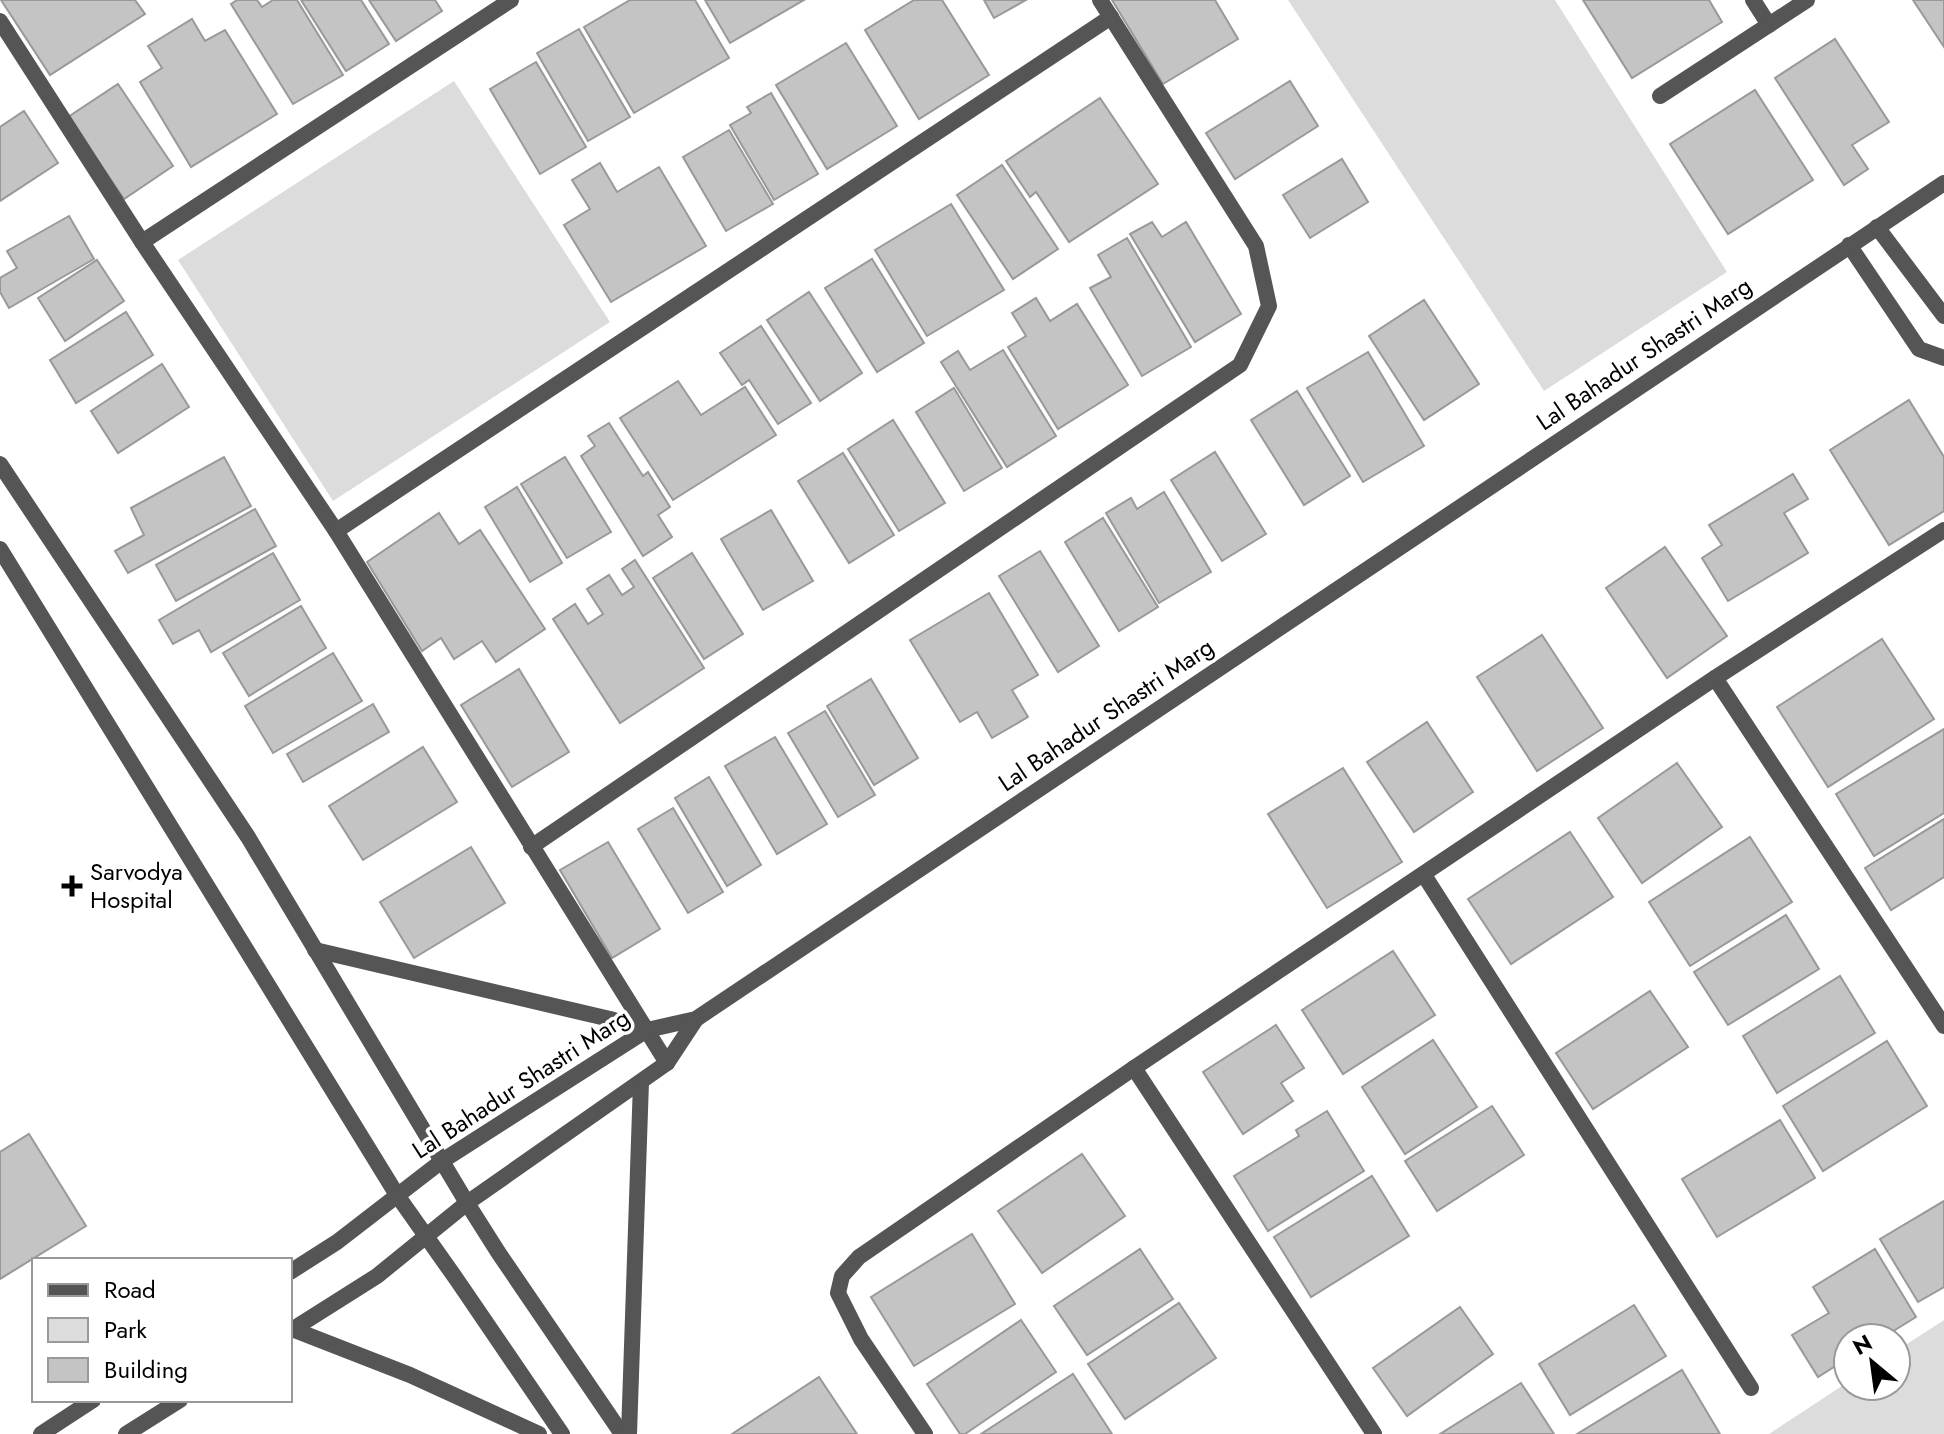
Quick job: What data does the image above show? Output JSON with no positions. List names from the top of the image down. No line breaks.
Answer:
{"streets":{"street":["Lal Bahadur Shastri Marg"]},"places":{"health":["Sarvodya Hospital"]},"legend":["Road","Park","Building"],"north":"top left"}
